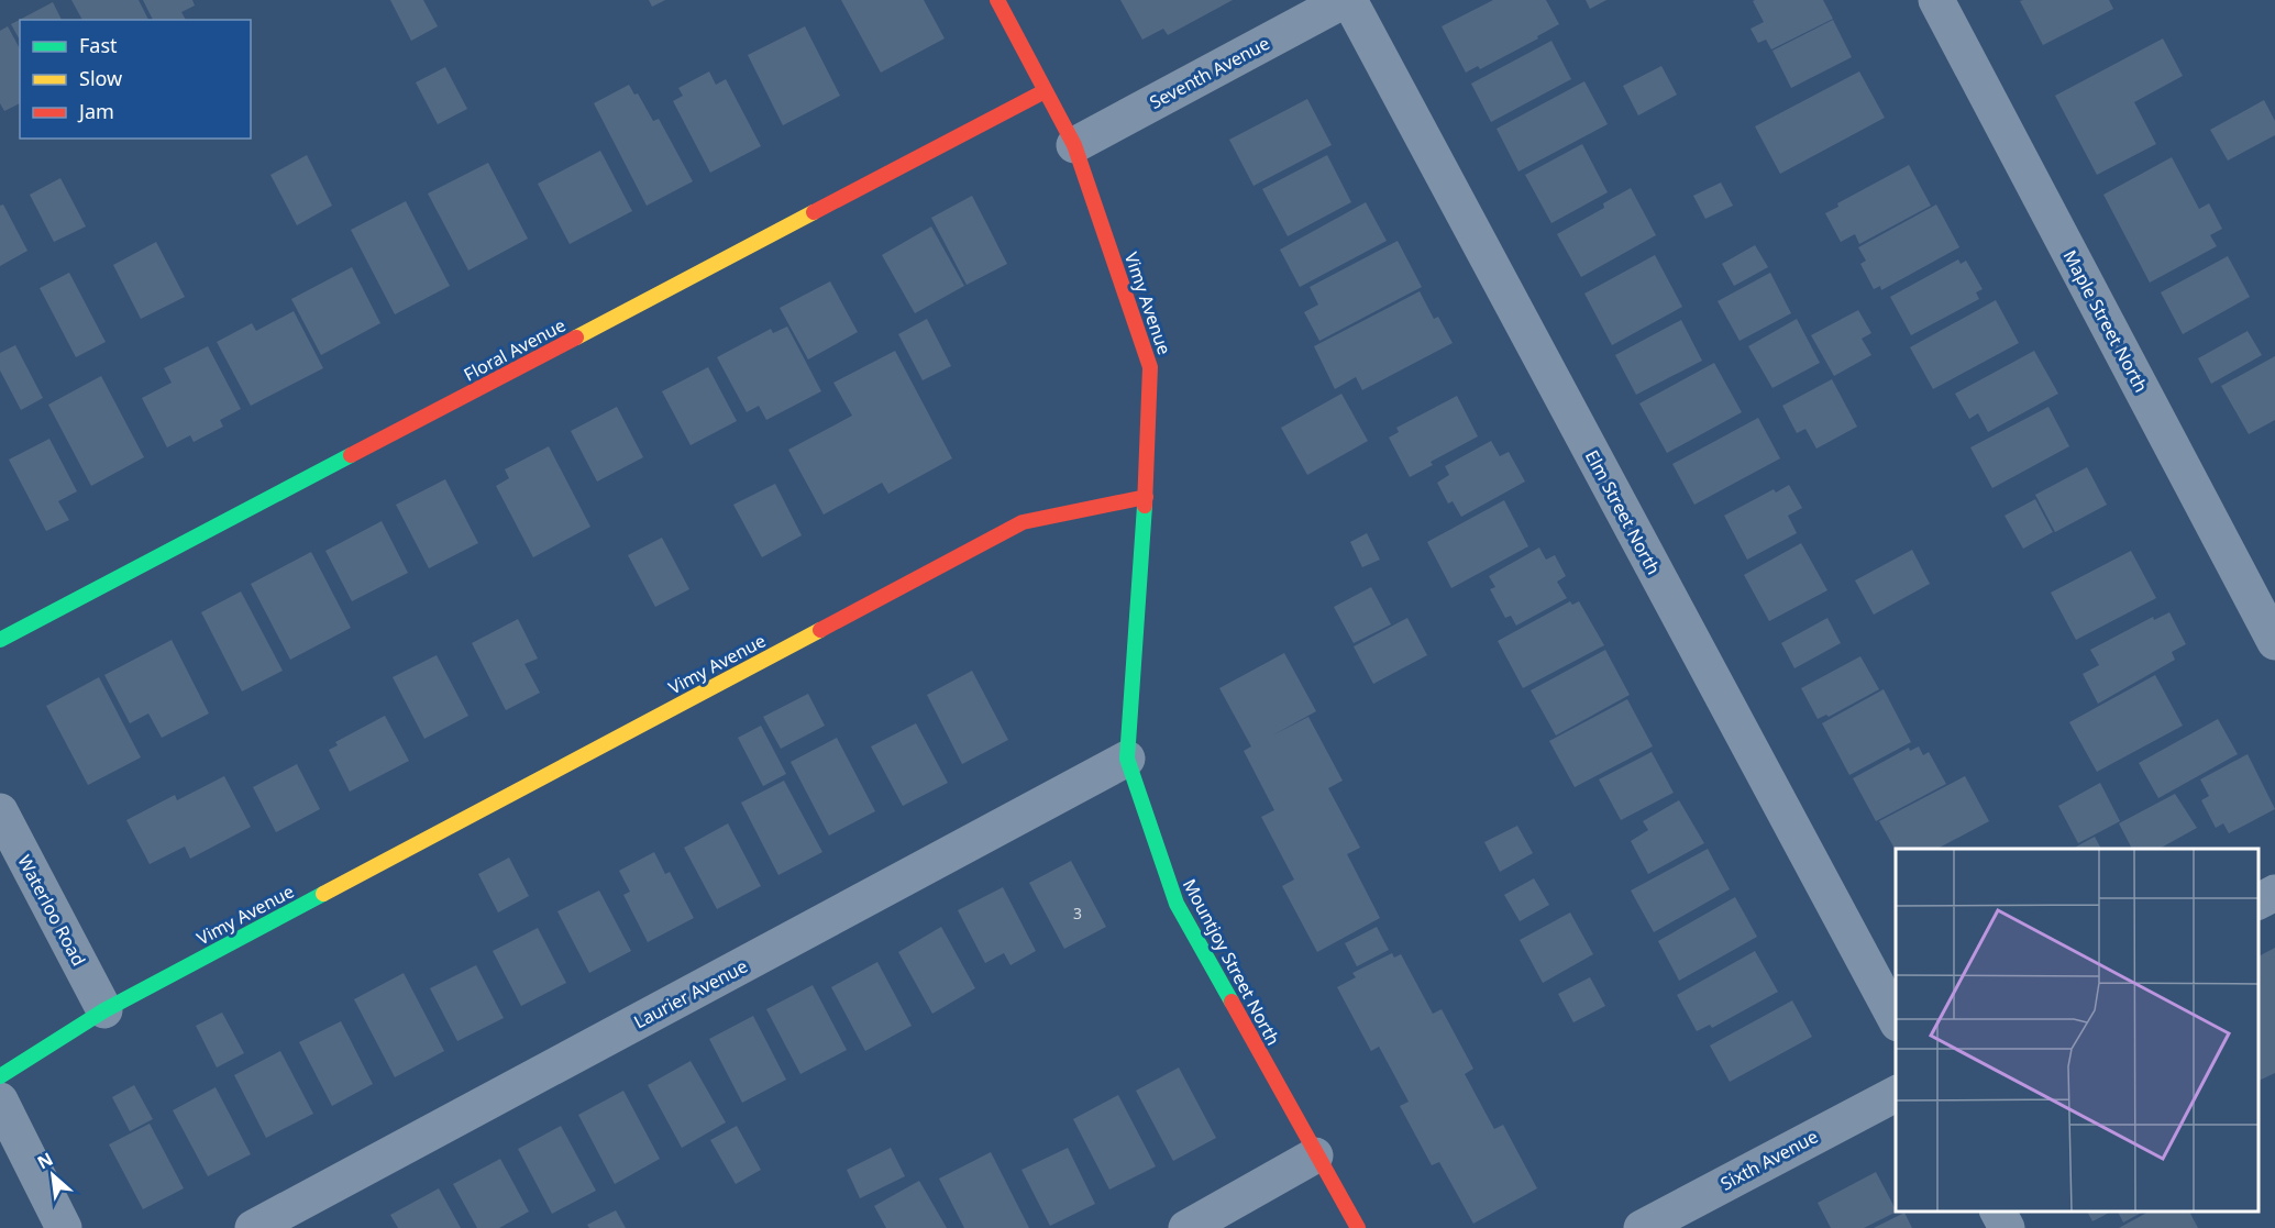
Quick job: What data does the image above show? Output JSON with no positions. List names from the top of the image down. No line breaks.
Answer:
{"streets":{"street":["Seventh Avenue","Vimy Avenue","Maple Street North","Floral Avenue","Elm Street North","Waterloo Road","Mountjoy Street North","Laurier Avenue","Sixth Avenue"]},"crossings":[["Seventh Avenue","Vimy Avenue"],["Seventh Avenue","Elm Street North"],["Vimy Avenue","Floral Avenue"],["Vimy Avenue","Waterloo Road"],["Vimy Avenue","Mountjoy Street North"],["Mountjoy Street North","Laurier Avenue"]],"house_numbers":["3"],"legend":["Fast","Slow","Jam"],"north":"top left"}
